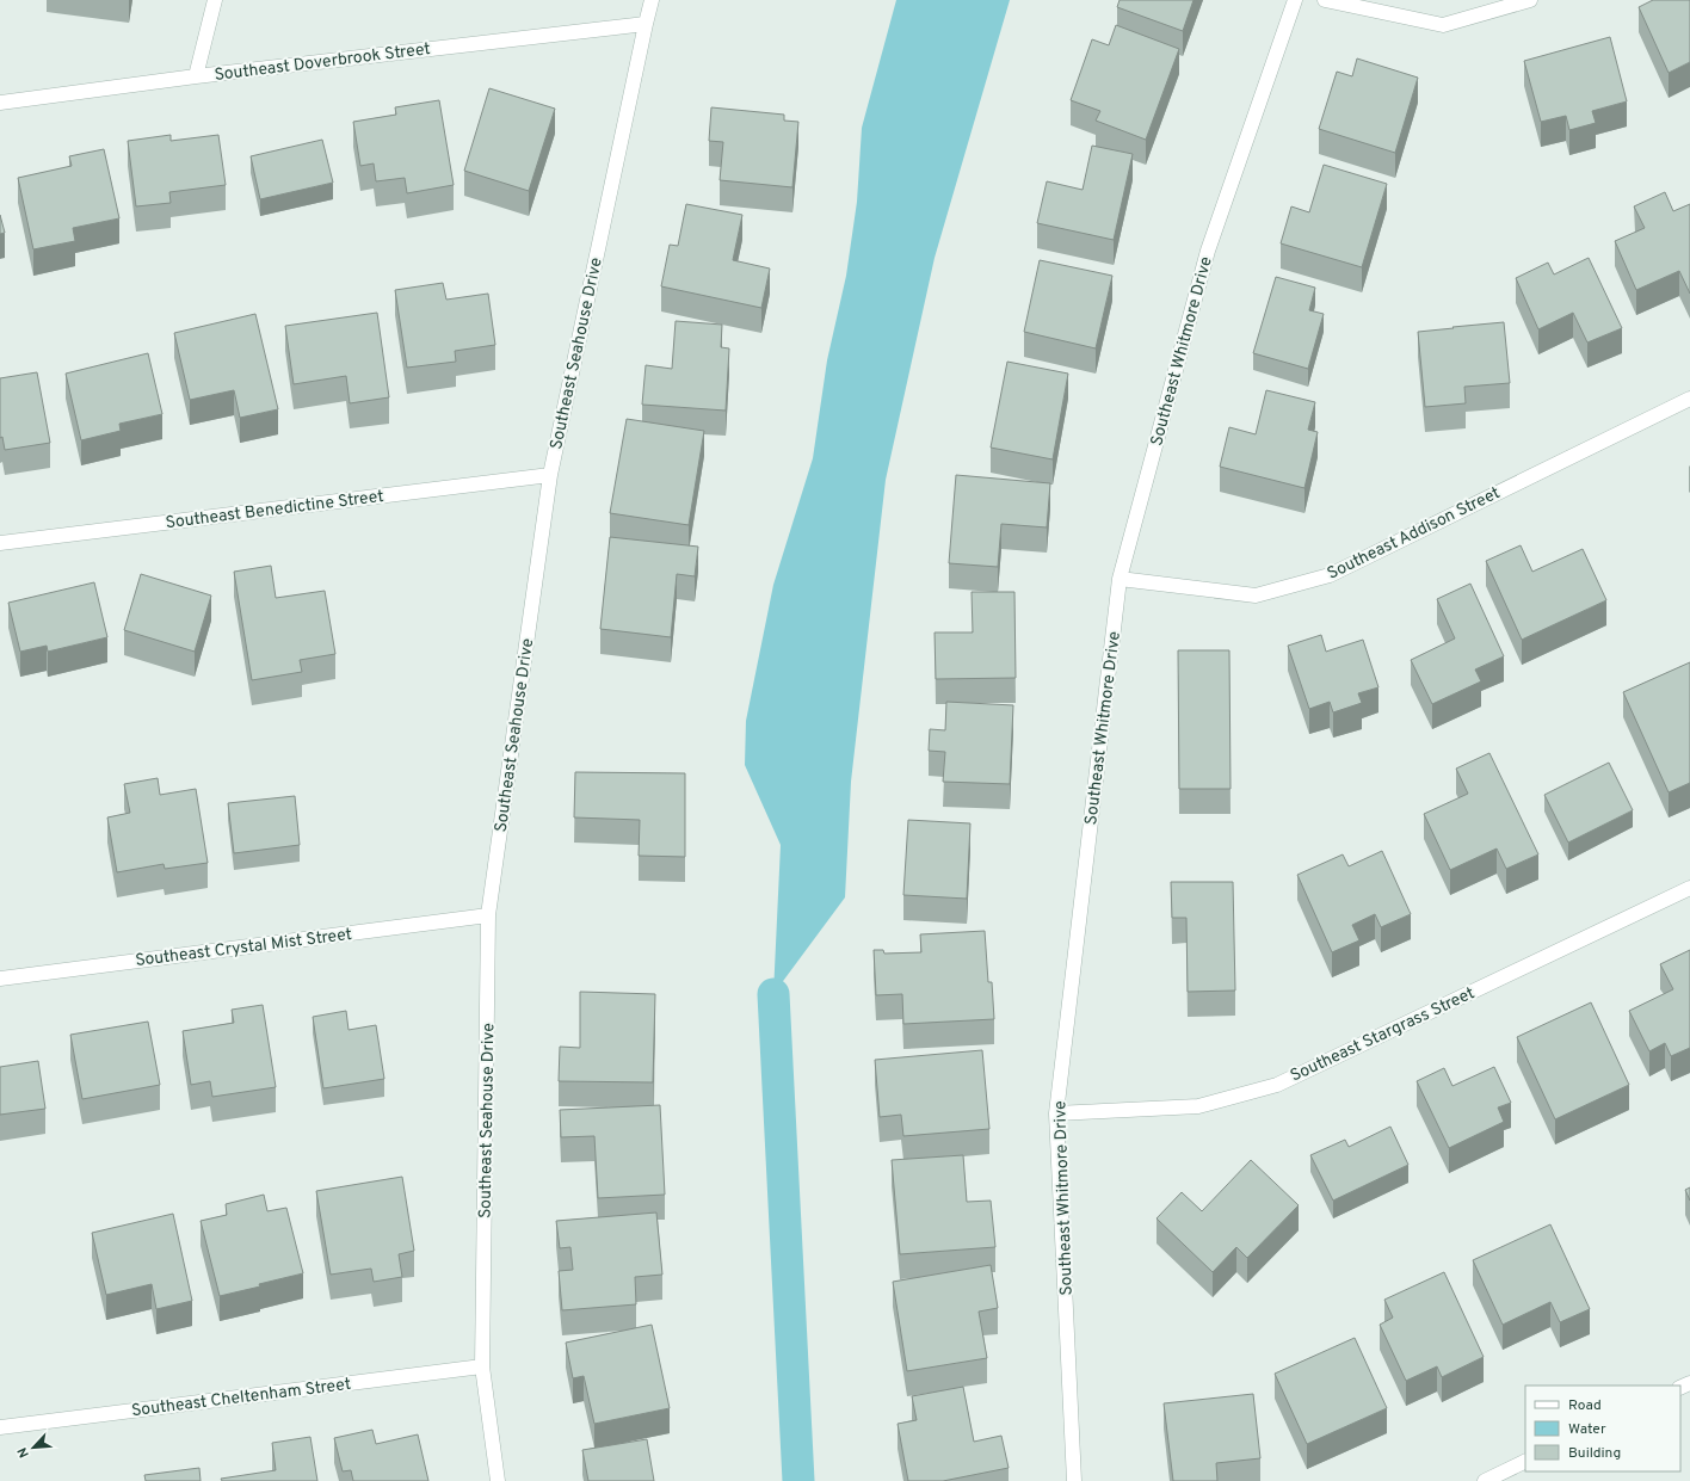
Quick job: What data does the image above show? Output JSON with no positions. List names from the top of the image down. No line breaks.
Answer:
{"streets":{"street":["Southeast Doverbrook Street","Southeast Whitmore Drive","Southeast Seahouse Drive","Southeast Benedictine Street","Southeast Addison Street","Southeast Crystal Mist Street","Southeast Stargrass Street","Southeast Cheltenham Street"]},"crossings":[["Southeast Doverbrook Street","Southeast Seahouse Drive"],["Southeast Whitmore Drive","Southeast Addison Street"],["Southeast Whitmore Drive","Southeast Stargrass Street"],["Southeast Seahouse Drive","Southeast Benedictine Street"],["Southeast Seahouse Drive","Southeast Crystal Mist Street"],["Southeast Seahouse Drive","Southeast Cheltenham Street"]],"legend":["Road","Water","Building"],"north":"bottom left"}
